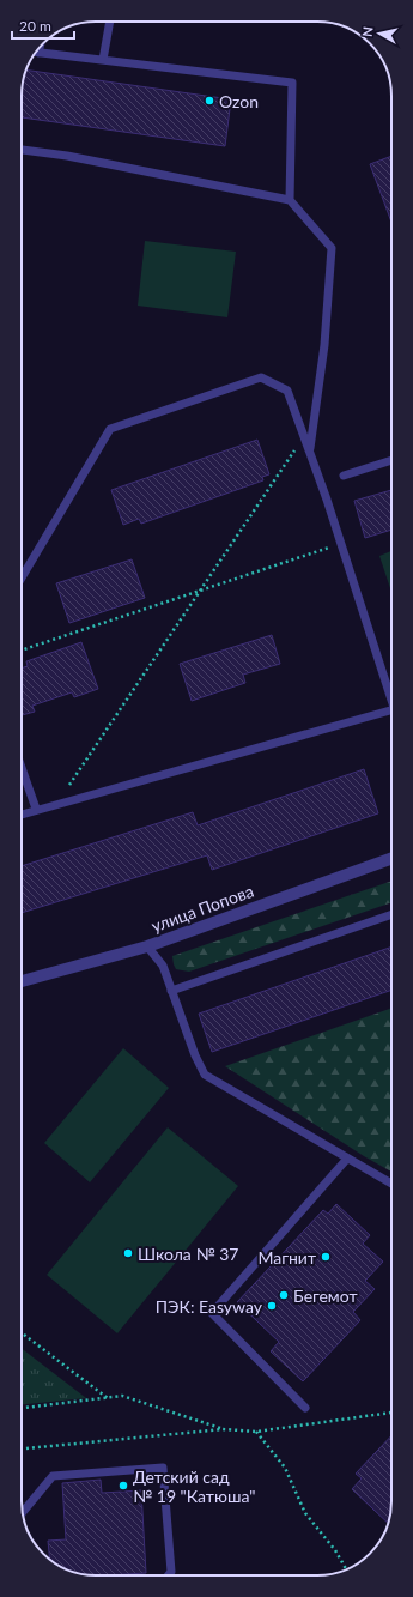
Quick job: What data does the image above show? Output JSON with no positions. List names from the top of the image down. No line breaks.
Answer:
{"streets":{"street":["улица Попова"]},"places":["Ozon","Школа № 37","Магнит","Бегемот","ПЭК: Easyway","Детский сад № 19 \"Катюша\""],"scale_bar":"20 m","north":"left"}
